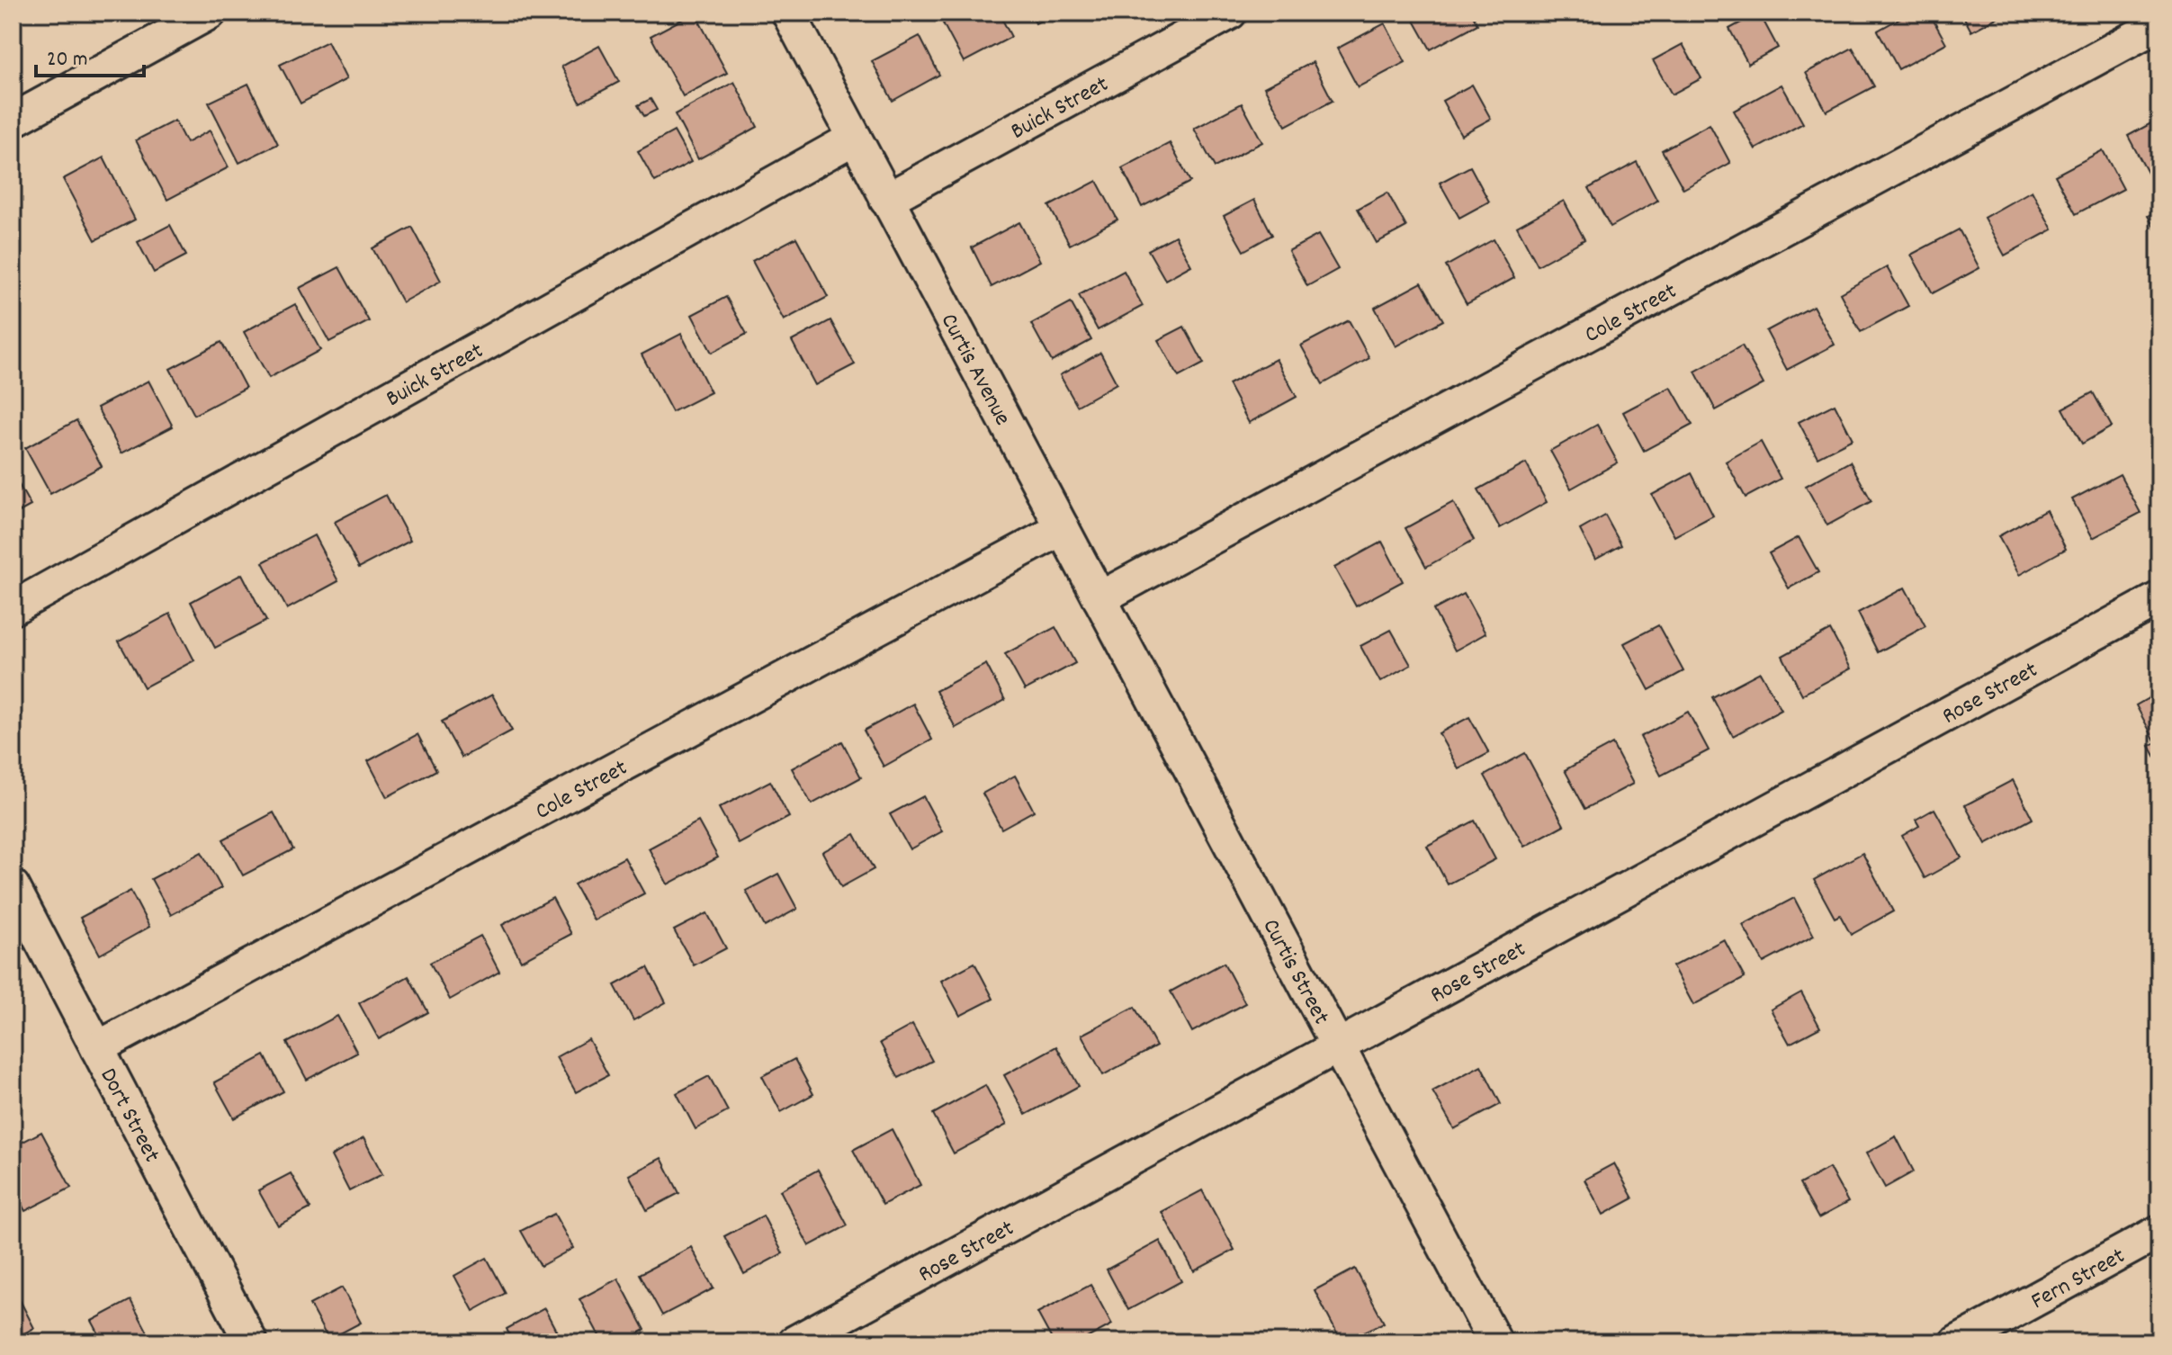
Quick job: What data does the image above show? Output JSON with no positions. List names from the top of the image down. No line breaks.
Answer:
{"streets":{"street":["Buick Street","Cole Street","Curtis Avenue","Rose Street","Curtis Street","Dort Street","Fern Street"]},"crossings":[["Buick Street","Curtis Avenue"],["Cole Street","Curtis Avenue"],["Cole Street","Curtis Street"],["Cole Street","Dort Street"],["Curtis Avenue","Curtis Street"],["Rose Street","Curtis Street"]],"scale_bar":"20 m"}
